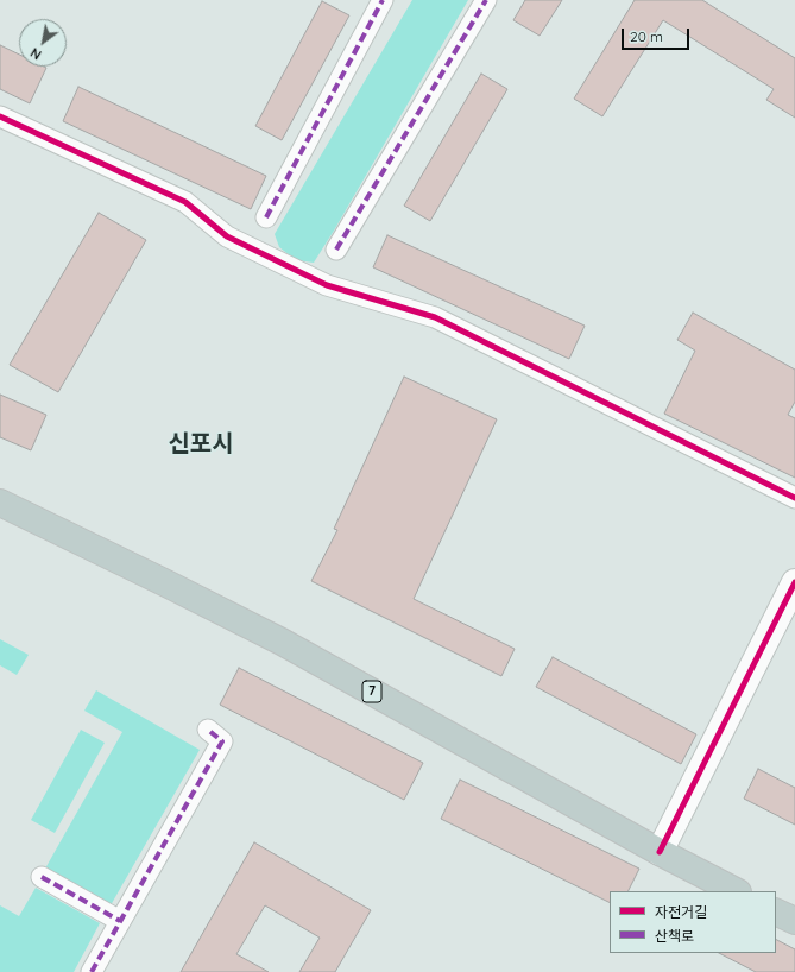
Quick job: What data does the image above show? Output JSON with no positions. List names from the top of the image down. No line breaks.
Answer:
{"streets":{"highway":["7"]},"districts":["신포시"],"legend":["자전거길","산책로"],"scale_bar":"20 m","north":"bottom left"}
